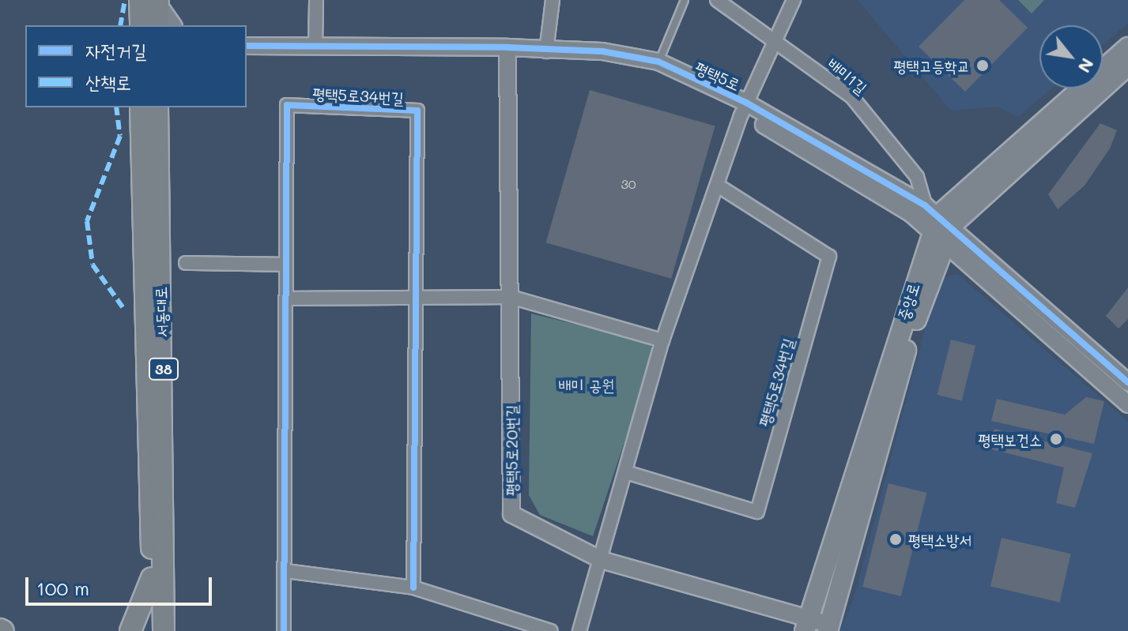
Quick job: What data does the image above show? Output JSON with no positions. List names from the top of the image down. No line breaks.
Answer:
{"streets":{"main road":["중앙로","서동대로","38"],"street":["평택5로","배미1길","평택5로34번길","평택5로20번길"]},"crossings":[["평택5로","배미1길"],["평택5로","중앙로"],["평택5로","평택5로20번길"],["배미1길","중앙로"],["중앙로","평택5로20번길"]],"parks":["배미 공원"],"places":["평택고등학교","평택보건소","평택소방서"],"house_numbers":["30"],"legend":["자전거길","산책로"],"scale_bar":"100 m","north":"bottom right"}
